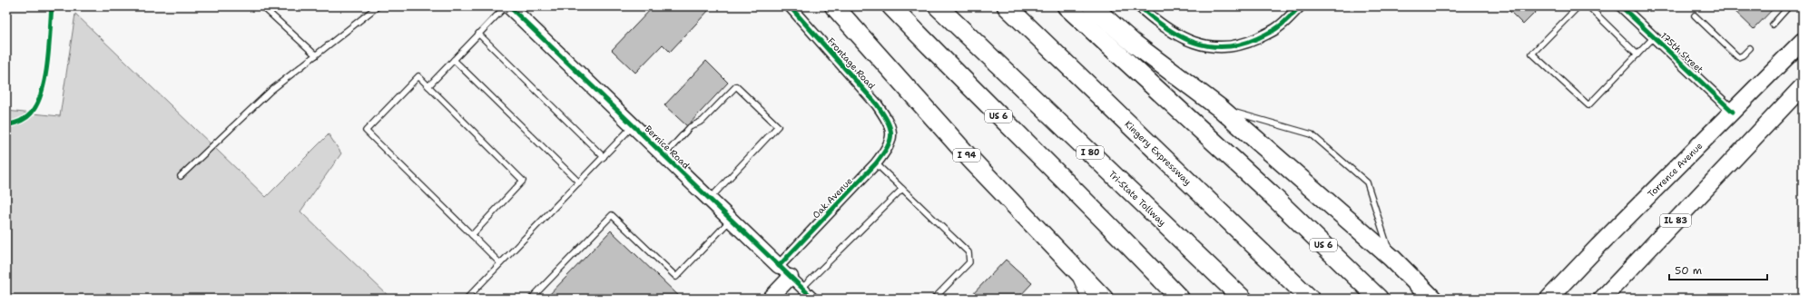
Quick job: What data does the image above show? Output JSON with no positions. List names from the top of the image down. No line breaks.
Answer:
{"streets":{"highway":["US 6","I 80","Kingery Expressway","I 94","Tri-State Tollway"],"main road":["Torrence Avenue","IL 83"],"street":["175th Street","Frontage Road","Bernice Road","Oak Avenue"]},"crossings":[["175th Street","Torrence Avenue"],["Frontage Road","Oak Avenue"],["Bernice Road","Oak Avenue"]],"scale_bar":"50 m"}
